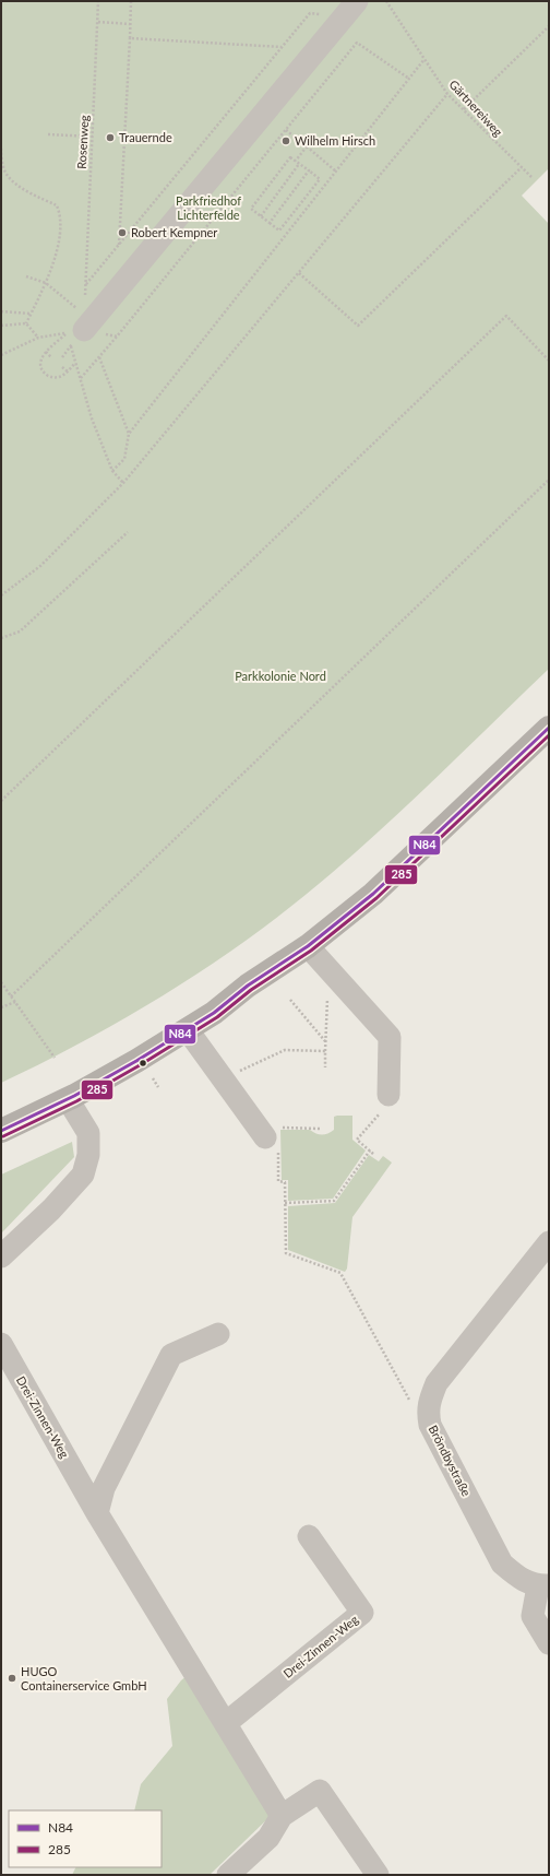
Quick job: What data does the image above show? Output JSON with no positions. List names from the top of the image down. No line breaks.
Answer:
{"streets":{"street":["Drei-Zinnen-Weg","Bröndbystraße"],"path":["Gärtnereiweg","Rosenweg"]},"parks":["Parkfriedhof Lichterfelde","Parkkolonie Nord"],"places":["Trauernde","Wilhelm Hirsch","Robert Kempner","HUGO Containerservice GmbH"],"lines":["transit line N84","transit line 285"],"legend":["N84","285"]}
